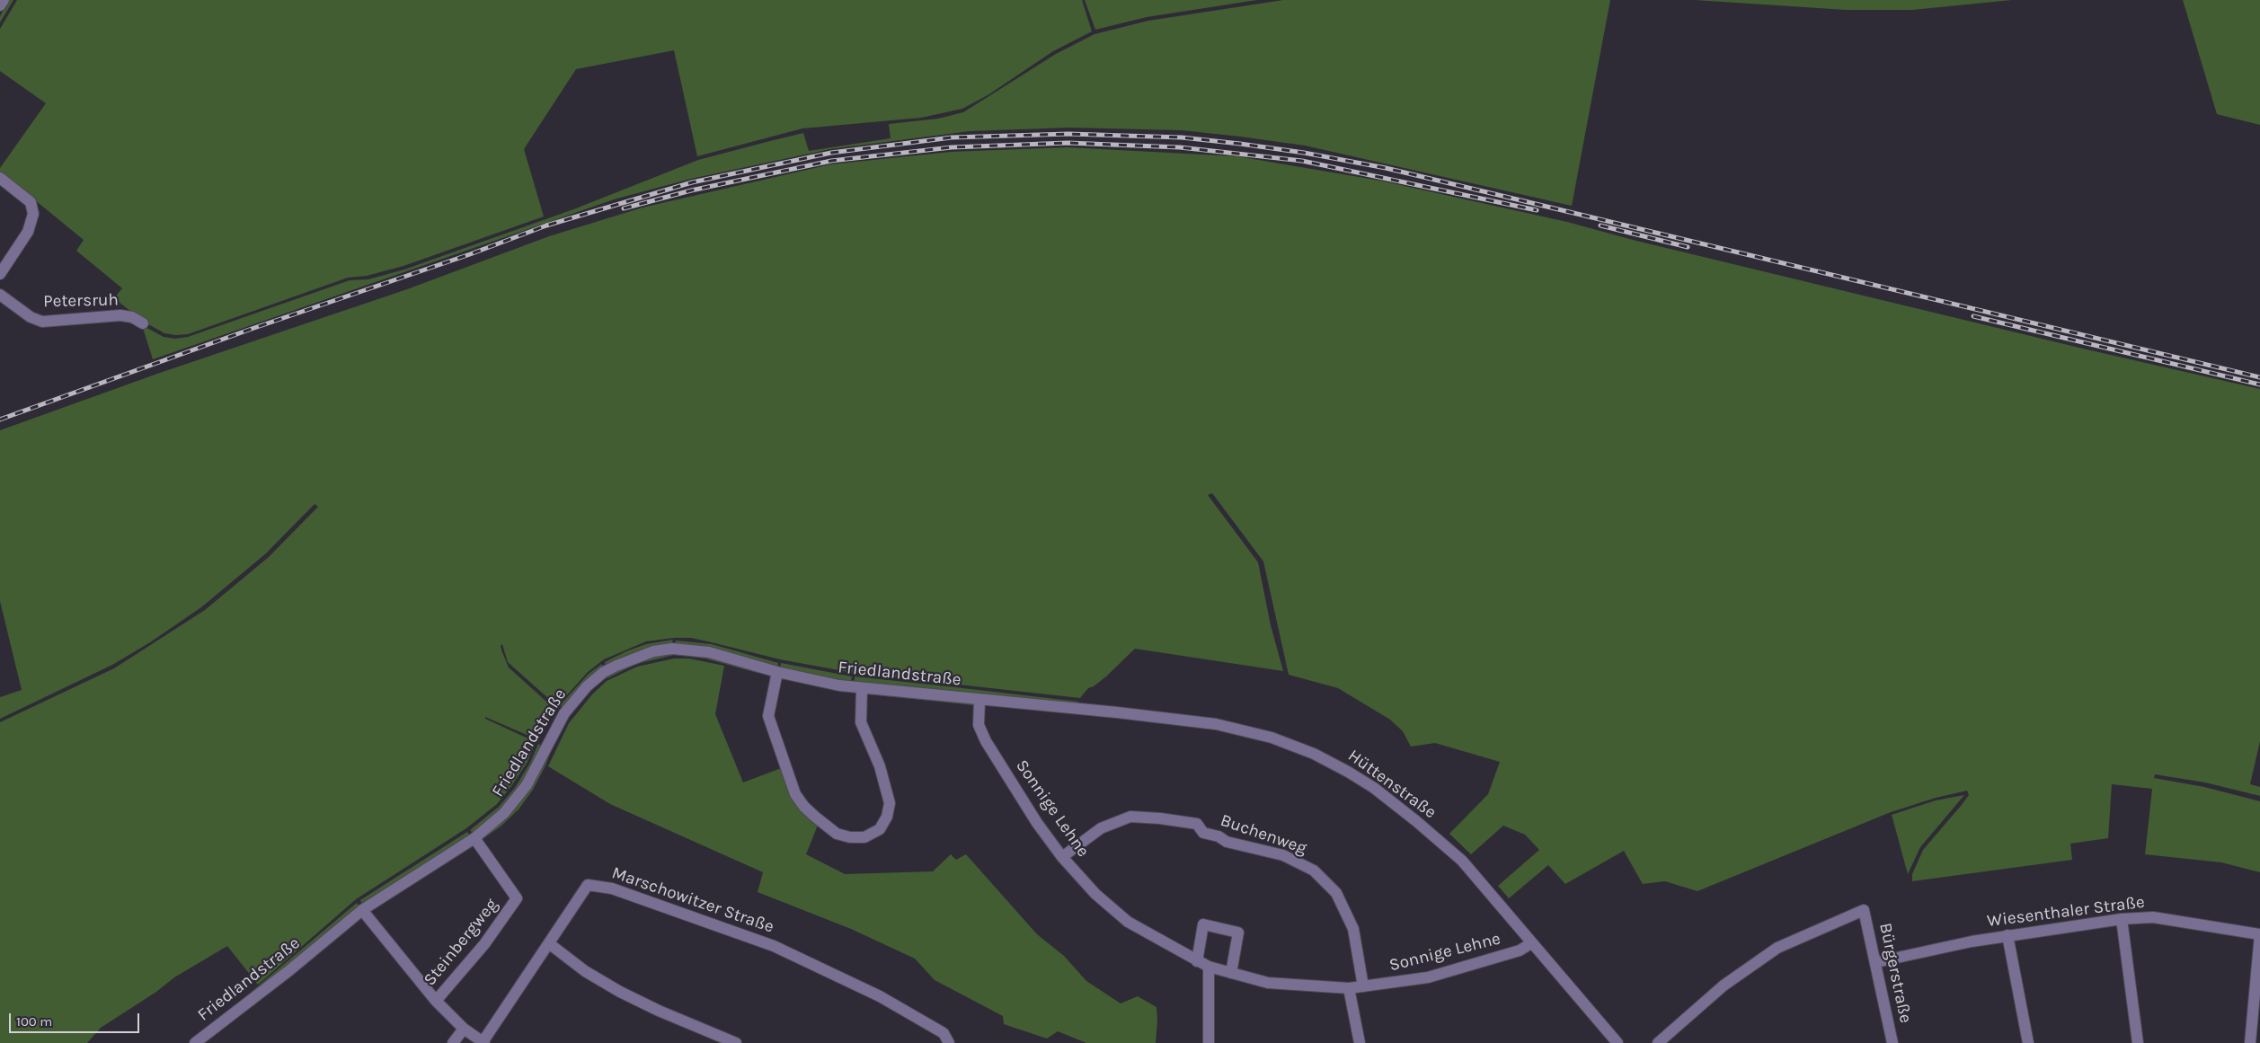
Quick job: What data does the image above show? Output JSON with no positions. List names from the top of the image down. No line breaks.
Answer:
{"streets":{"street":["Petersruh","Friedlandstraße","Hüttenstraße","Sonnige Lehne","Buchenweg","Marschowitzer Straße","Wiesenthaler Straße","Steinbergweg","Bürgerstraße"]},"crossings":[["Friedlandstraße","Hüttenstraße"],["Friedlandstraße","Sonnige Lehne"],["Friedlandstraße","Steinbergweg"],["Hüttenstraße","Sonnige Lehne"],["Sonnige Lehne","Buchenweg"],["Wiesenthaler Straße","Bürgerstraße"]],"scale_bar":"100 m"}
